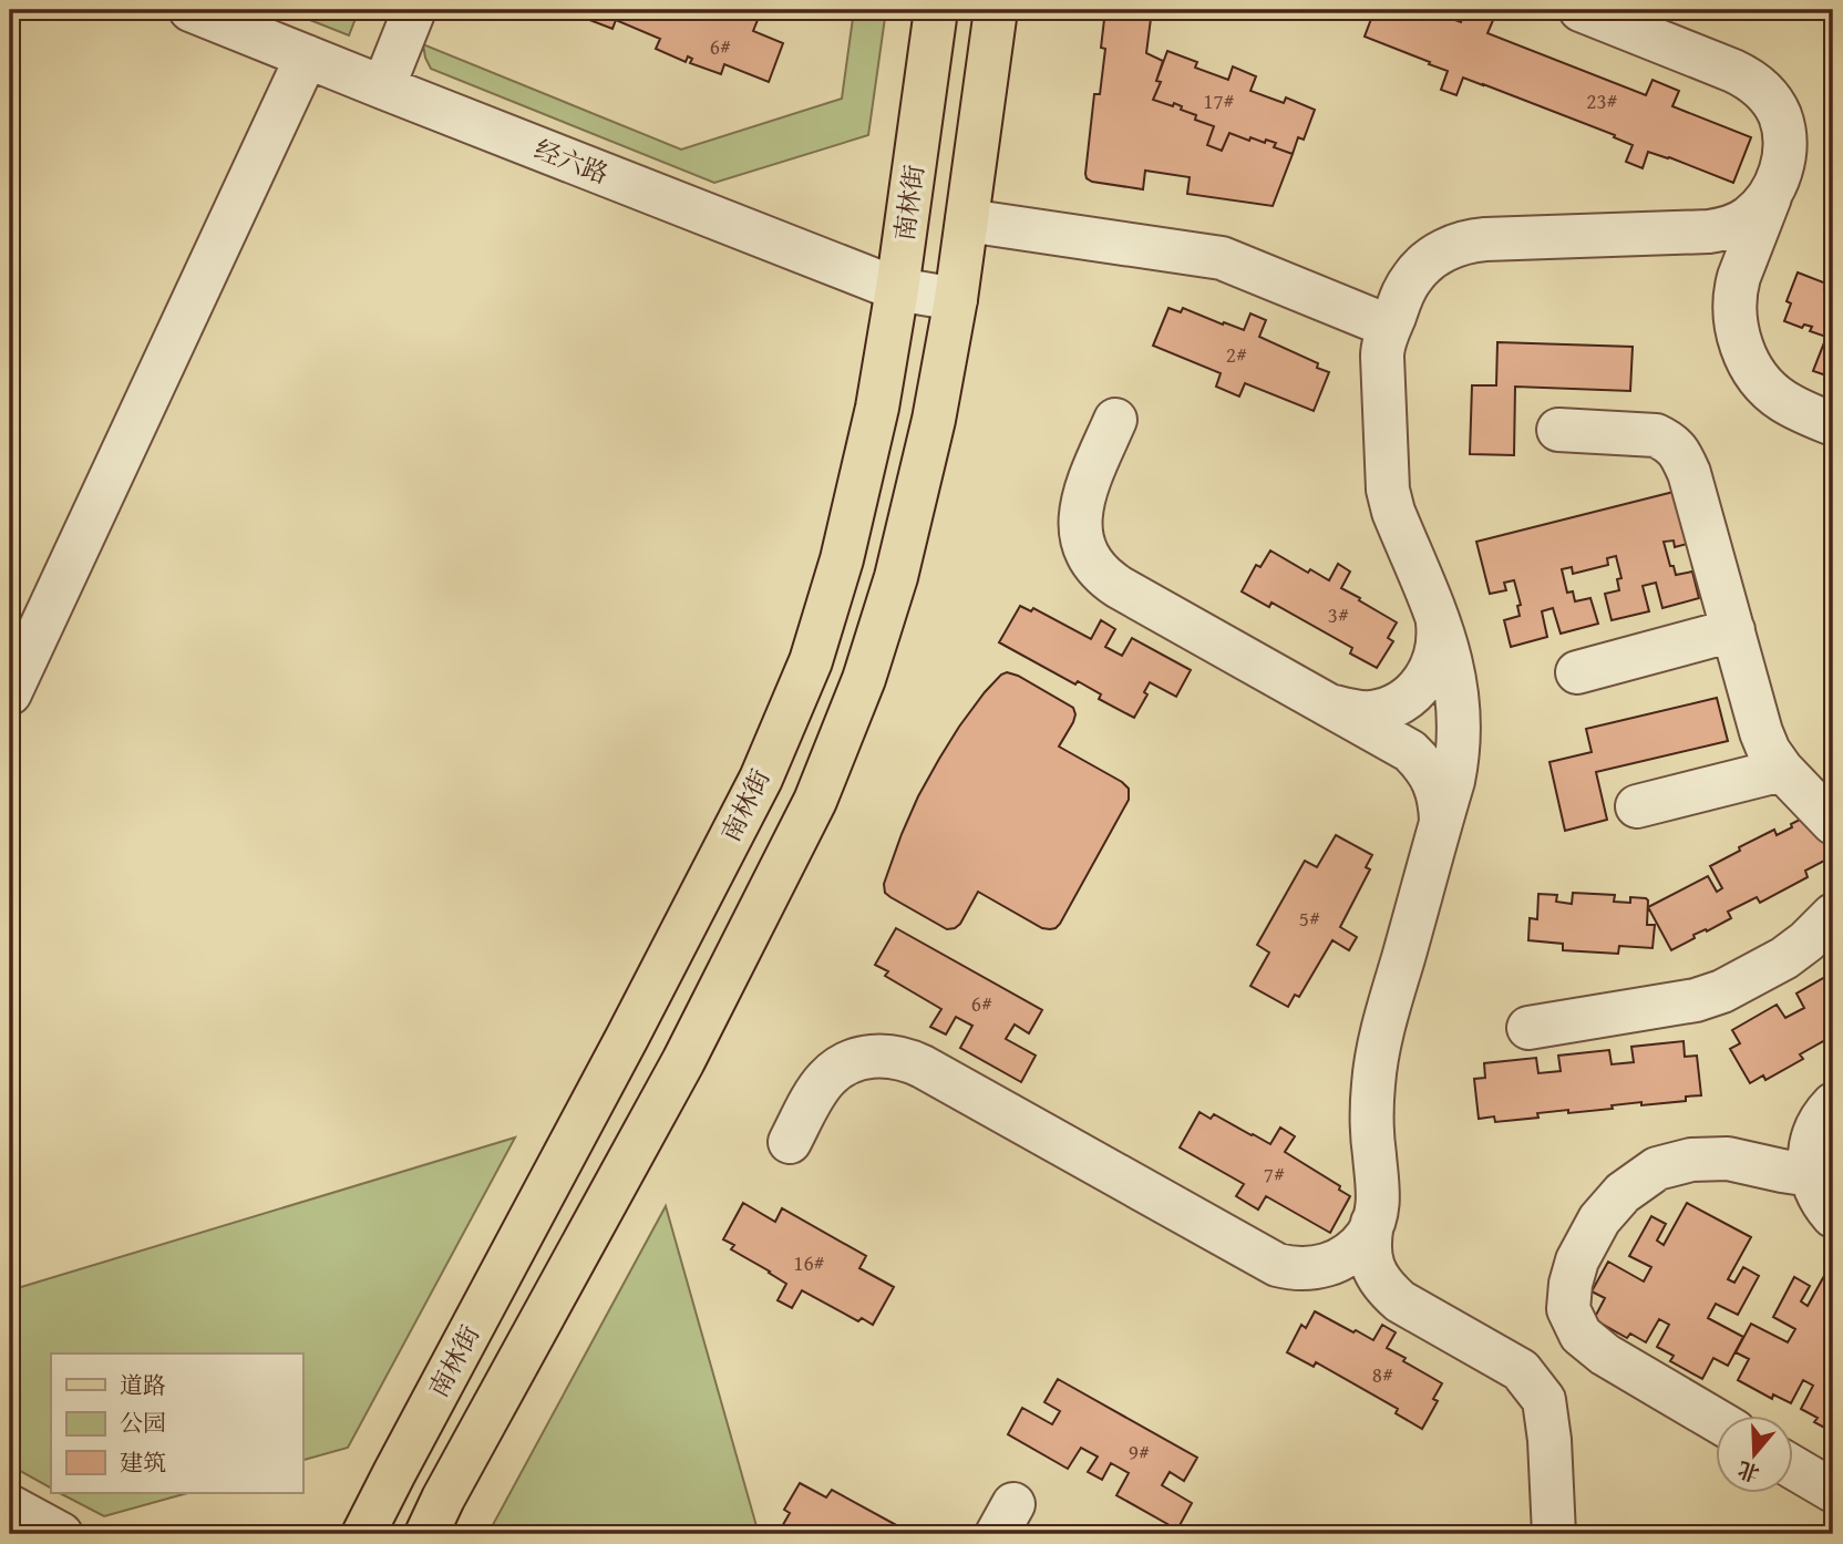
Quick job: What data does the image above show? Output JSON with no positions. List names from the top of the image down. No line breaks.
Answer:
{"streets":{"main road":["南林街"],"street":["经六路"]},"crossings":[["经六路","南林街"]],"house_numbers":["6#","17#","23#","2#","3#","5#","6#","7#","16#","8#","9#"],"legend":["道路","公园","建筑"],"north":"bottom"}
